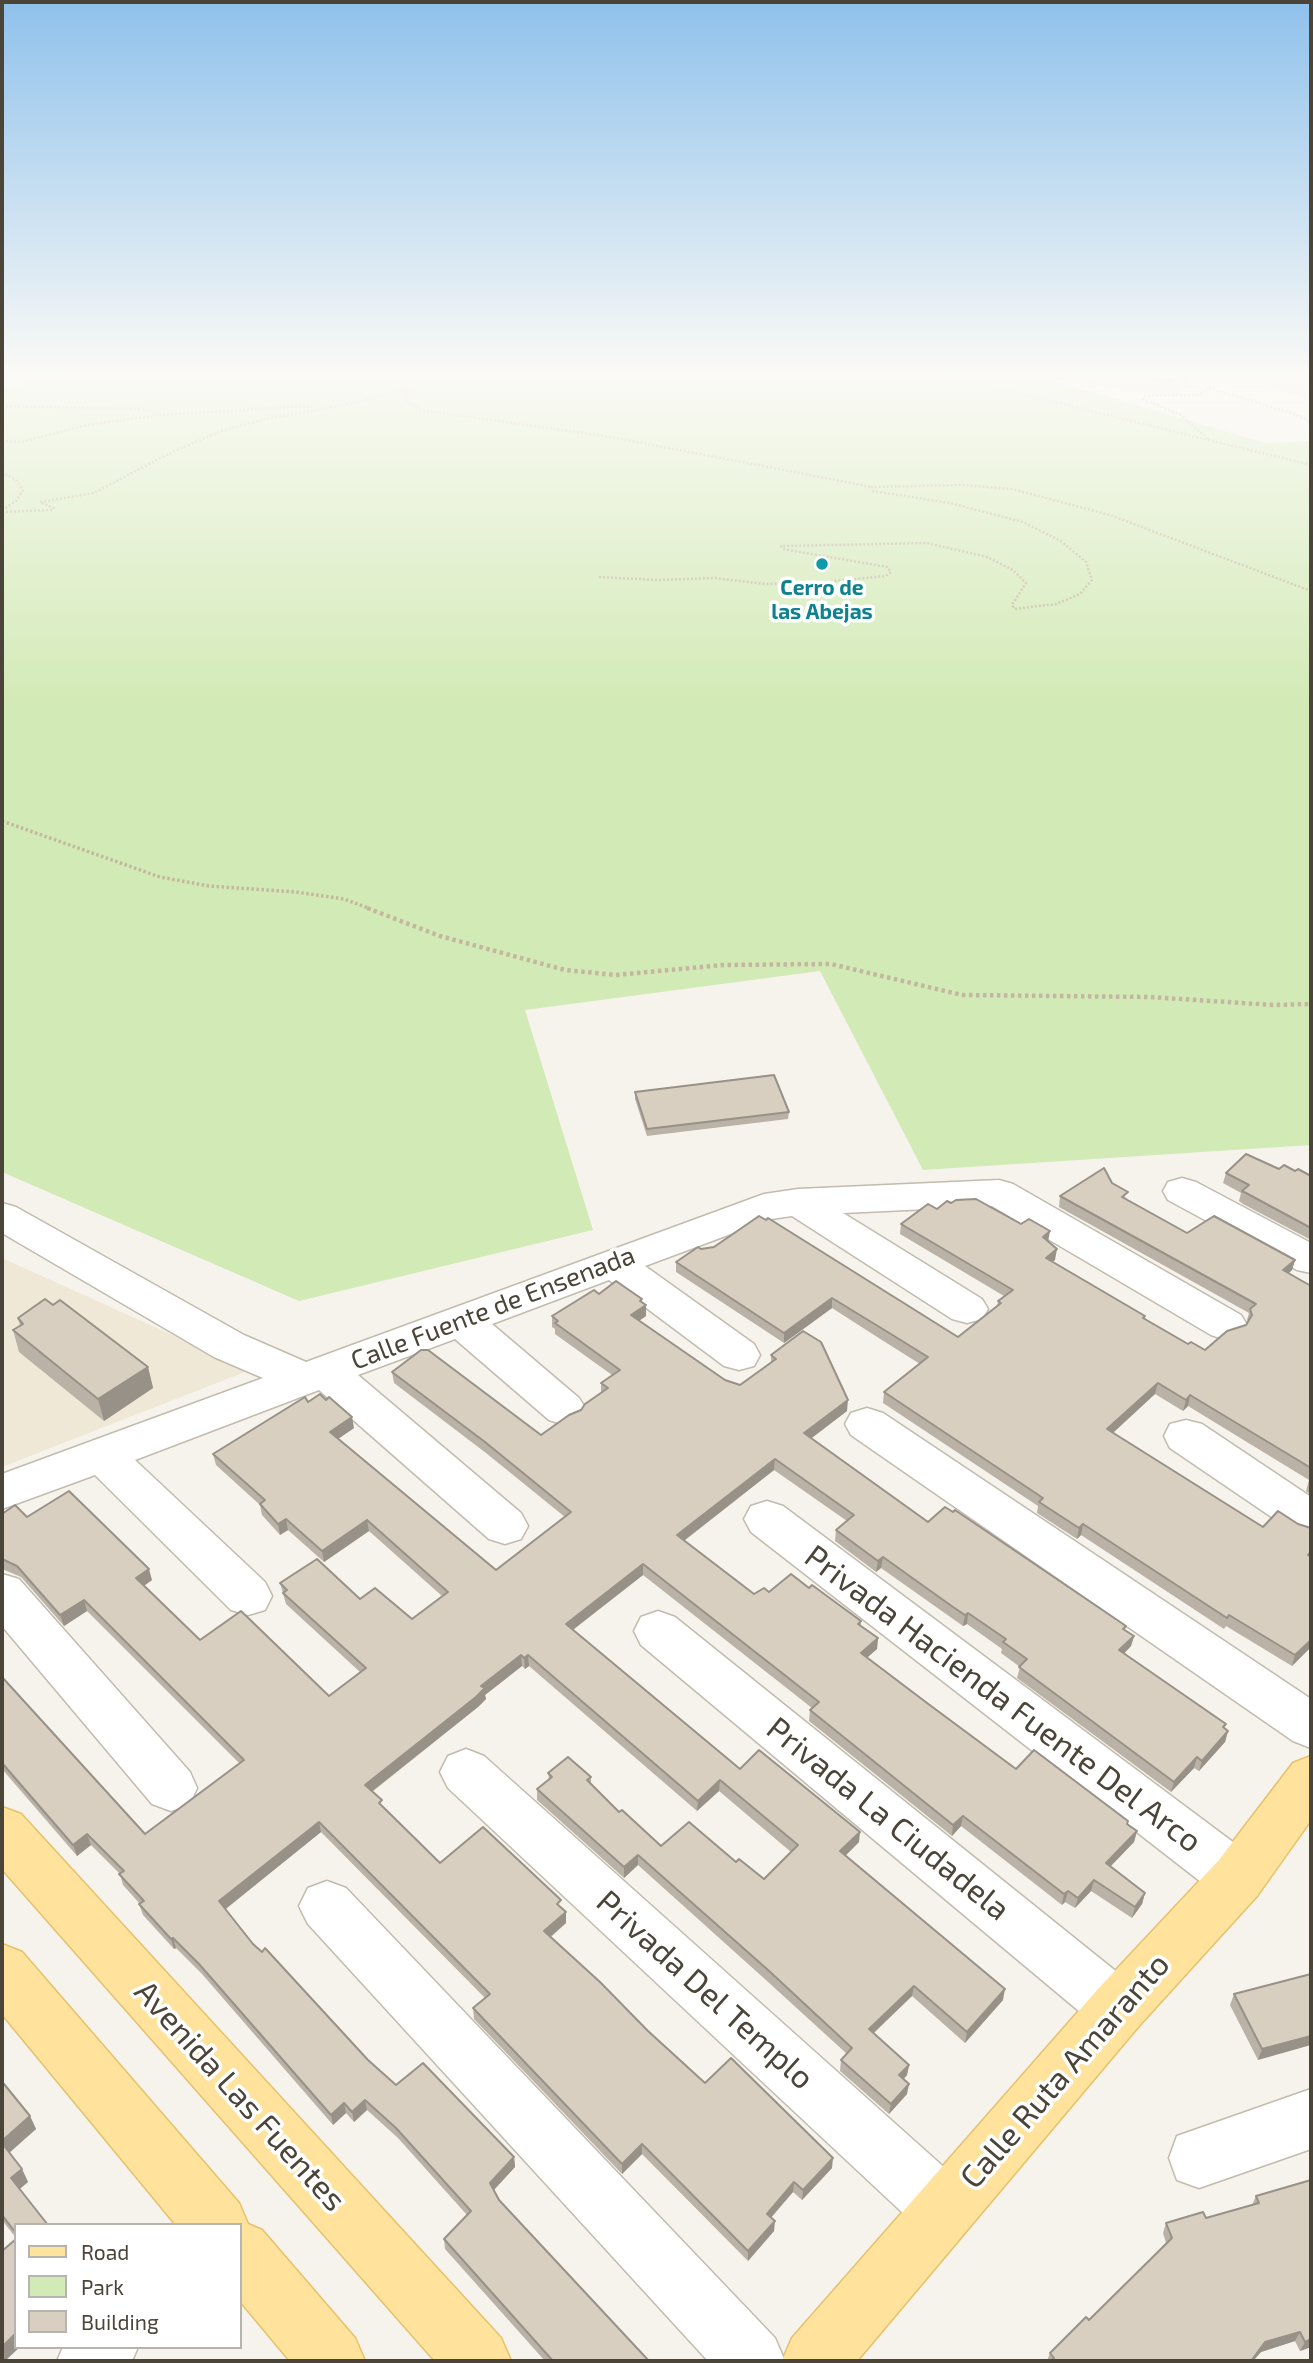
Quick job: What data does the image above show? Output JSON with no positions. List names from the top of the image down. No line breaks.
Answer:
{"streets":{"main road":["Calle Ruta Amaranto","Avenida Las Fuentes"],"street":["Calle Fuente de Ensenada","Privada Hacienda Fuente Del Arco","Privada La Ciudadela","Privada Del Templo"]},"crossings":[["Privada Hacienda Fuente Del Arco","Calle Ruta Amaranto"],["Privada La Ciudadela","Calle Ruta Amaranto"],["Privada Del Templo","Calle Ruta Amaranto"]],"places":["Cerro de las Abejas"],"legend":["Road","Park","Building"]}
